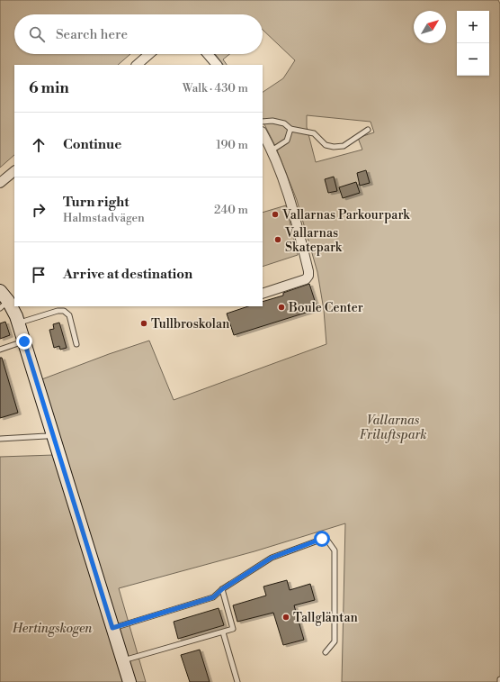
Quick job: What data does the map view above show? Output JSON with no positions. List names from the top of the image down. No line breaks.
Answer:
{"parks":["Vallarnas Friluftspark","Hertingskogen"],"places":["Vallarnas Parkourpark","Vallarnas Skatepark","Boule Center","Tullbroskolan","Tallgläntan"],"north":"top right","page":{"map_buttons":["+","−"],"search":"Search here","heading":["6 min","Walk · 430 m"],"list":[["Continue","190 m"],["Turn right","Halmstadvägen","240 m"],"Arrive at destination"]}}
